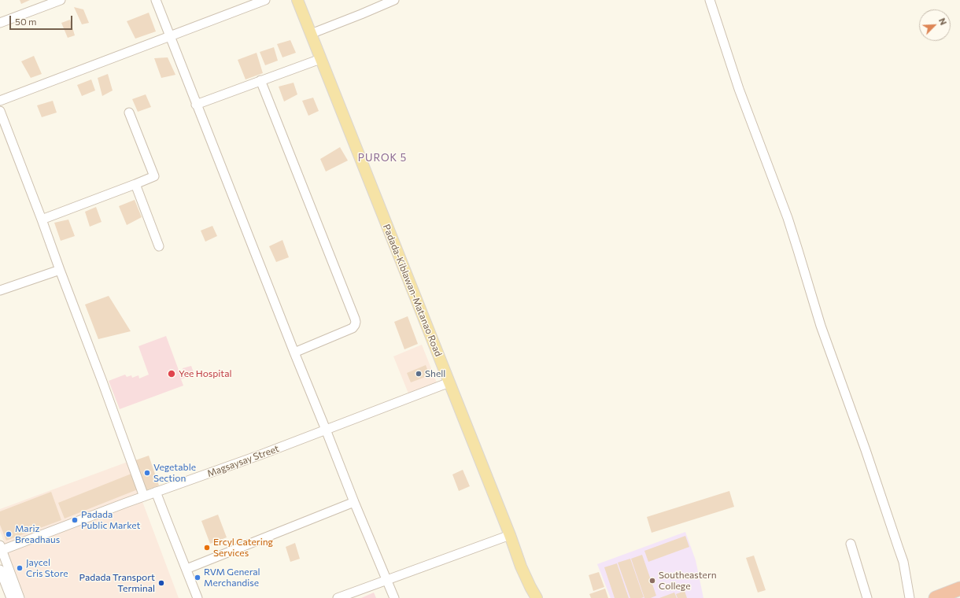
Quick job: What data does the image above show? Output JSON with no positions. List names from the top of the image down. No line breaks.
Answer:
{"streets":{"main road":["Padada-Kiblawan-Matanao Road"],"street":["Magsaysay Street"]},"crossings":[["Padada-Kiblawan-Matanao Road","Magsaysay Street"]],"districts":["PUROK 5"],"places":["Yee Hospital","Shell","Vegetable Section","Padada Public Market","Mariz Breadhaus","Ercyl Catering Services","Jaycel Cris Store","RVM General Merchandise","Southeastern College","Padada Transport Terminal"],"scale_bar":"50 m","north":"top right"}
